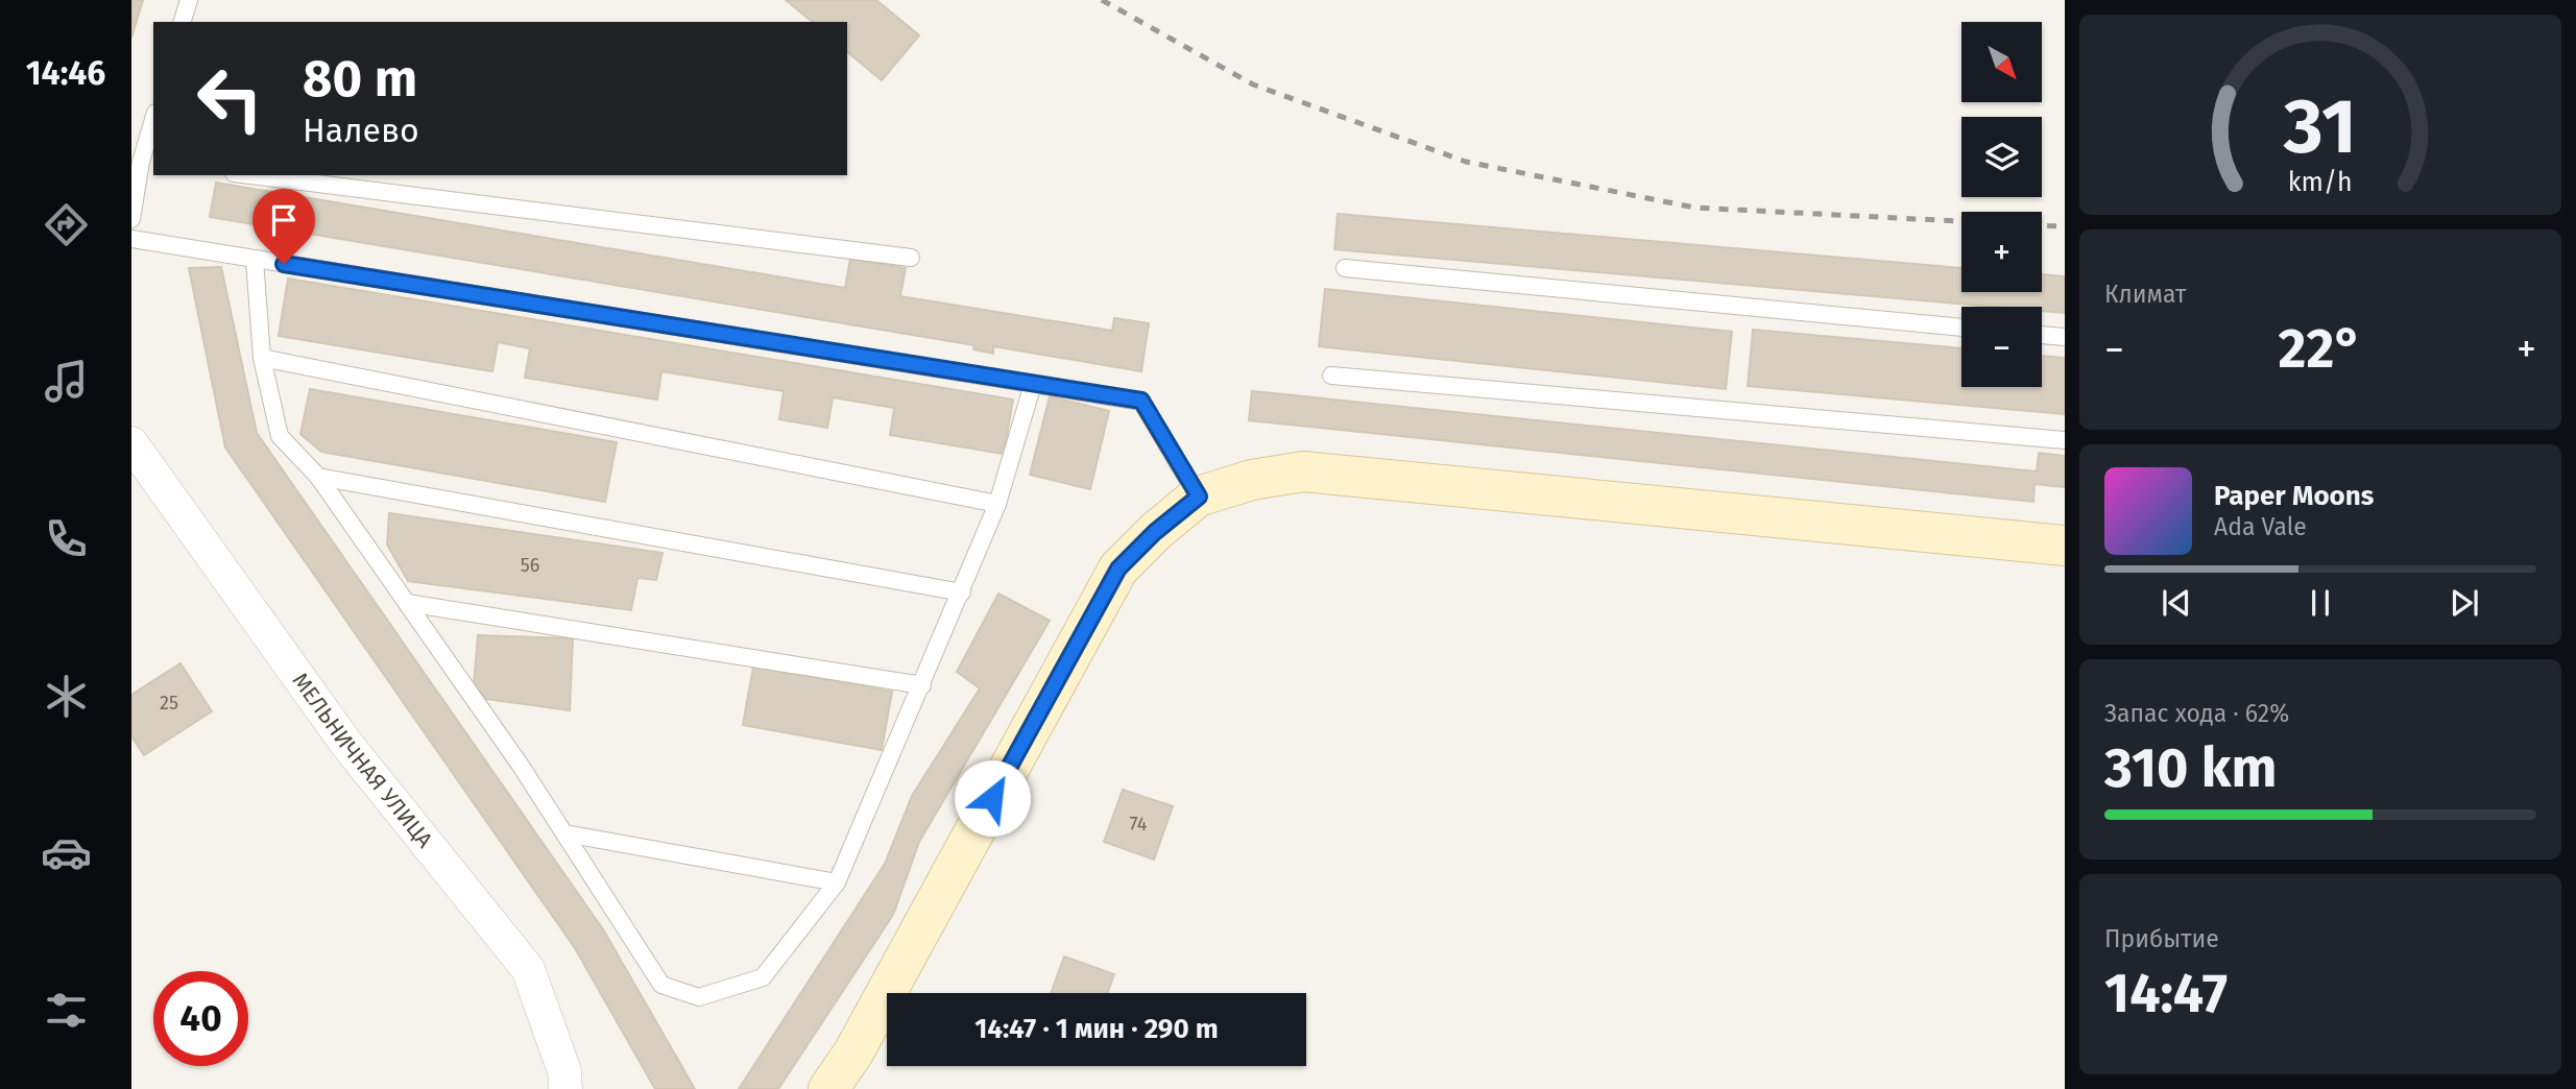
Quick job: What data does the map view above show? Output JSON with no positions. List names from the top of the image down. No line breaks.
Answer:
{"streets":{"street":["МЕЛЬНИЧНАЯ УЛИЦА"]},"house_numbers":["56","25","74"],"north":"bottom right","page":{"tabs":"14:46","map_buttons":["+","−"],"turn":["80 m","Налево"],"tile":["Климат",["Запас хода · 62%","310 km"],["Прибытие","14:47"]],"heat":["−","22°","+"],"song":["Paper Moons","Ada Vale"],"limit":"40","trip":"14:47 · 1 мин · 290 m","gauge":["31","km/h"]}}
